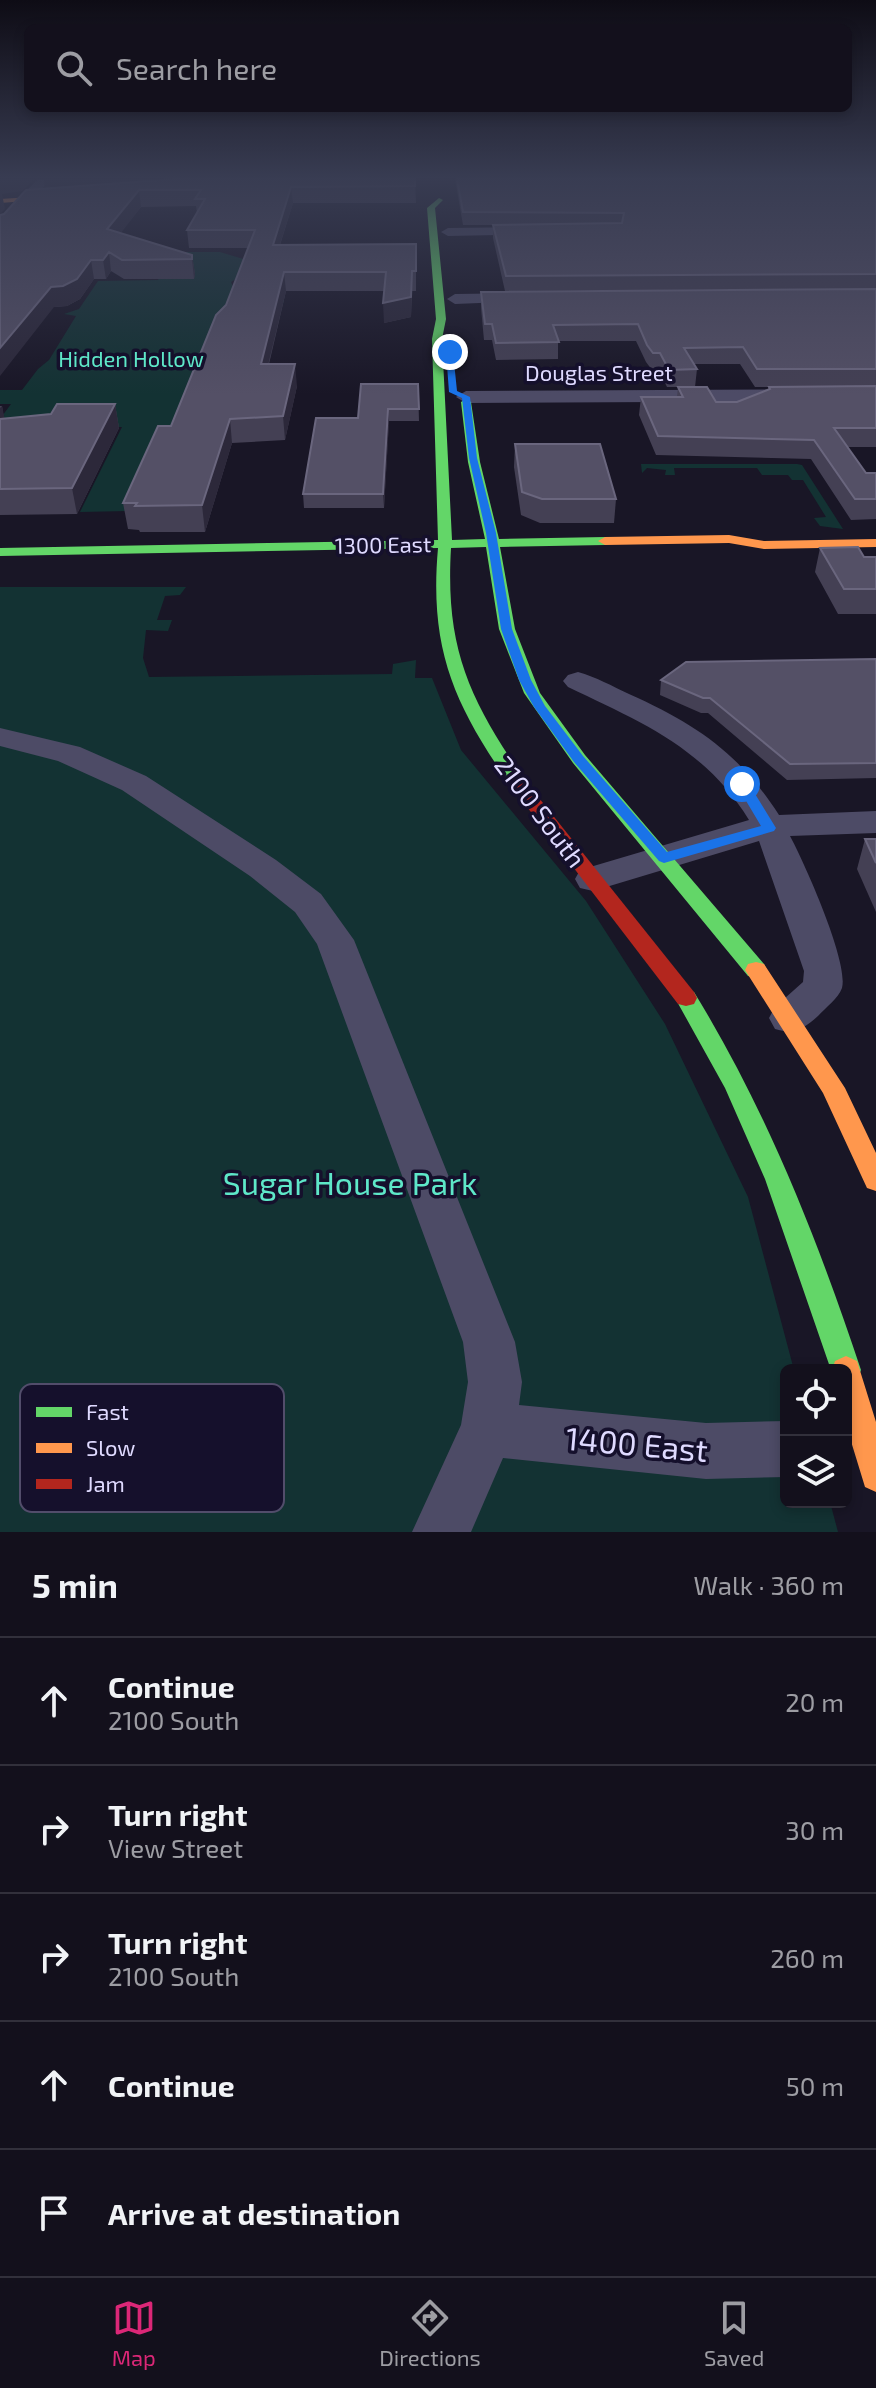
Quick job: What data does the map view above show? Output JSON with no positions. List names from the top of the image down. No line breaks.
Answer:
{"streets":{"main road":["1300 East","2100 South"],"street":["Douglas Street","1400 East"]},"crossings":[["1300 East","2100 South"]],"parks":["Hidden Hollow","Sugar House Park"],"legend":["Fast","Slow","Jam"],"page":{"search":"Search here","heading":["5 min","Walk · 360 m"],"list":[["Continue","2100 South","20 m"],["Turn right","View Street","30 m"],["Turn right","2100 South","260 m"],["Continue","50 m"],"Arrive at destination"],"nav":["Map","Directions","Saved"]}}
